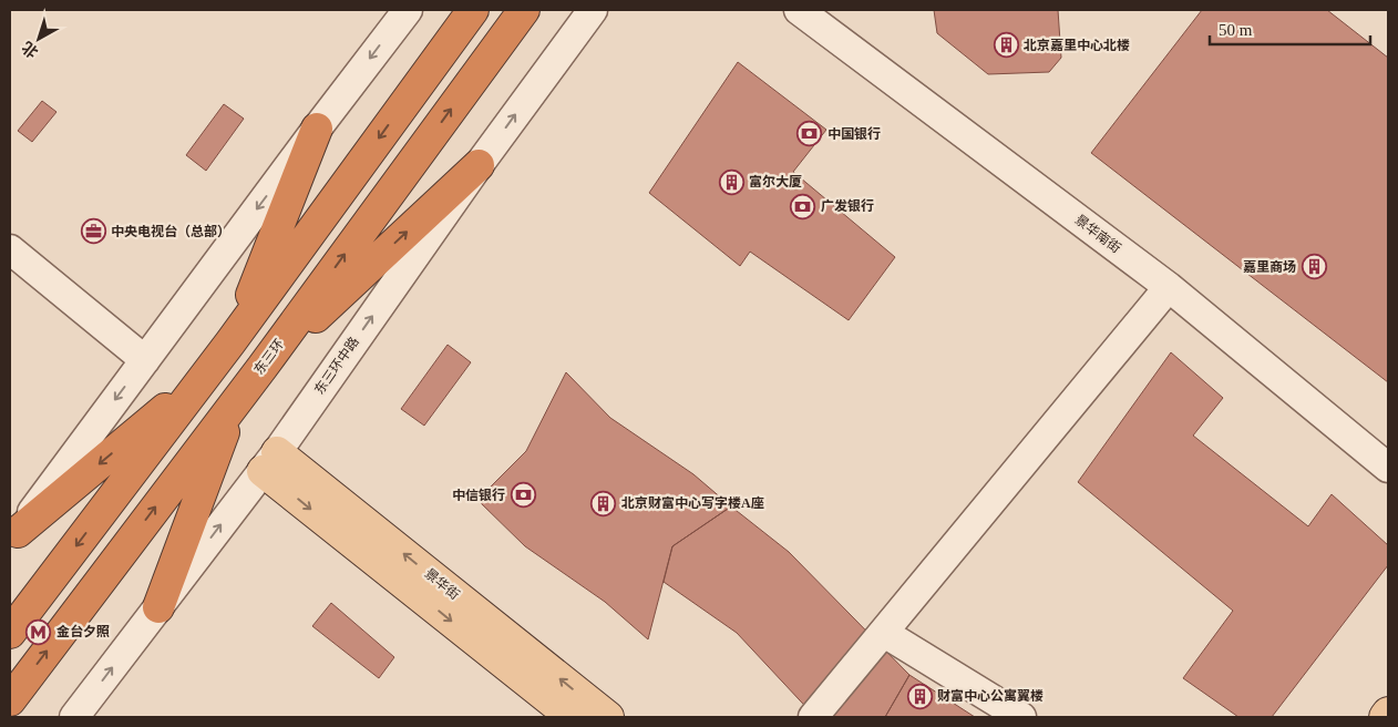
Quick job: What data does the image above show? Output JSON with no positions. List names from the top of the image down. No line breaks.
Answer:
{"streets":{"highway":["东三环"],"main road":["景华街"],"street":["景华南街","东三环中路"]},"crossings":[["东三环中路","景华街"]],"places":{"building":["北京嘉里中心北楼","富尔大厦","嘉里商场","北京财富中心写字楼A座","财富中心公寓翼楼"],"bank":["中国银行","广发银行","中信银行"],"office":["中央电视台（总部）"],"metro station":["金台夕照"]},"scale_bar":"50 m","north":"bottom left"}
